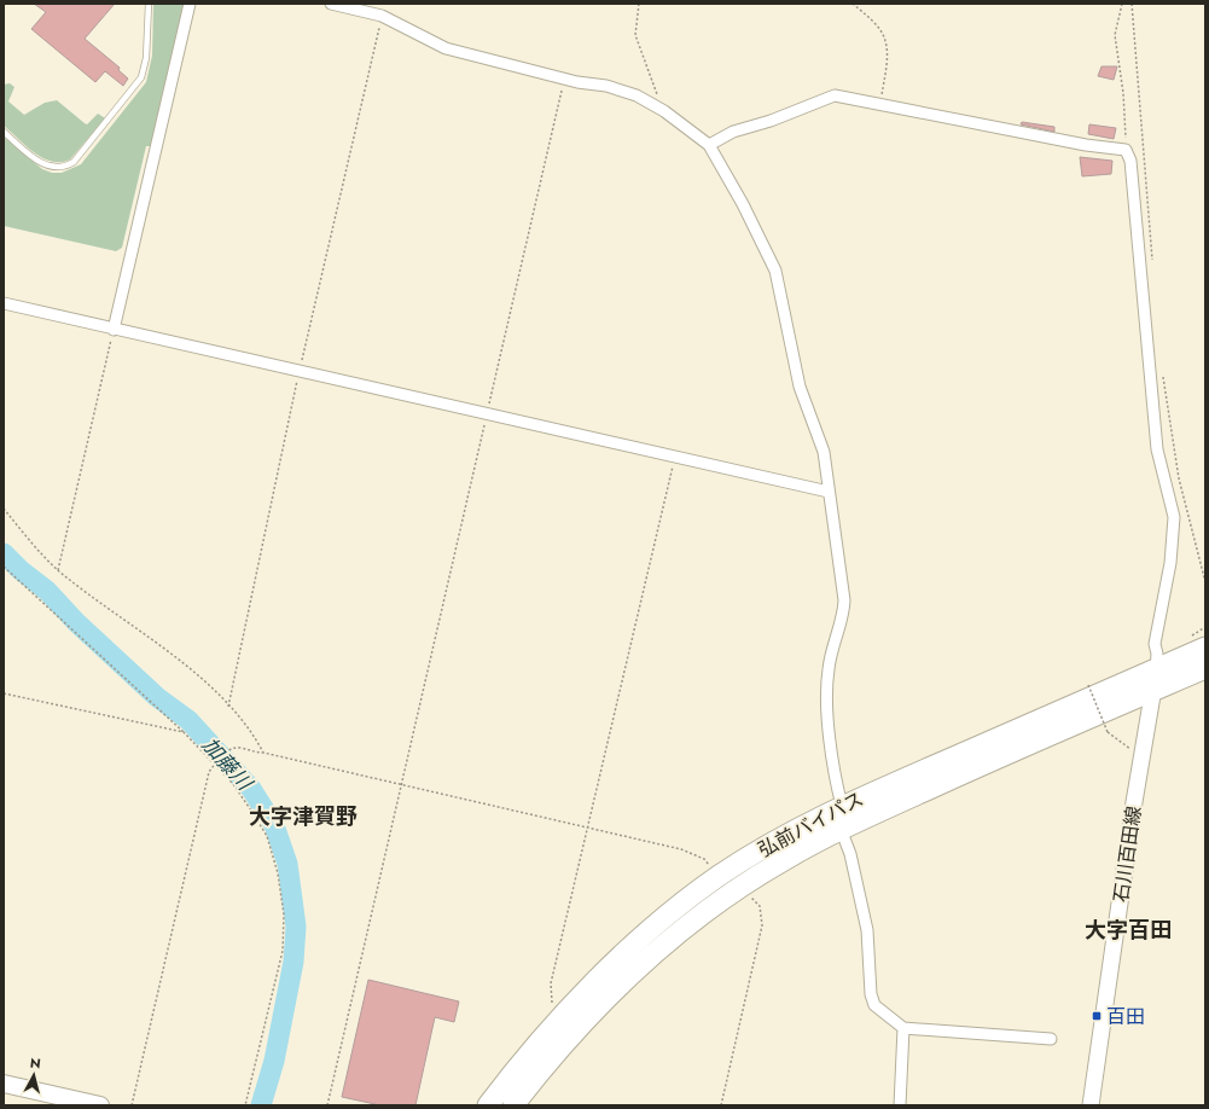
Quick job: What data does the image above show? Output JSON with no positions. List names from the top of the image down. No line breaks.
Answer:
{"streets":{"highway":["弘前バイパス"],"main road":["石川百田線"]},"crossings":[["弘前バイパス","石川百田線"]],"districts":["大字津賀野","大字百田"],"water":["加藤川"],"places":{"transit":["百田"]},"north":"top"}
